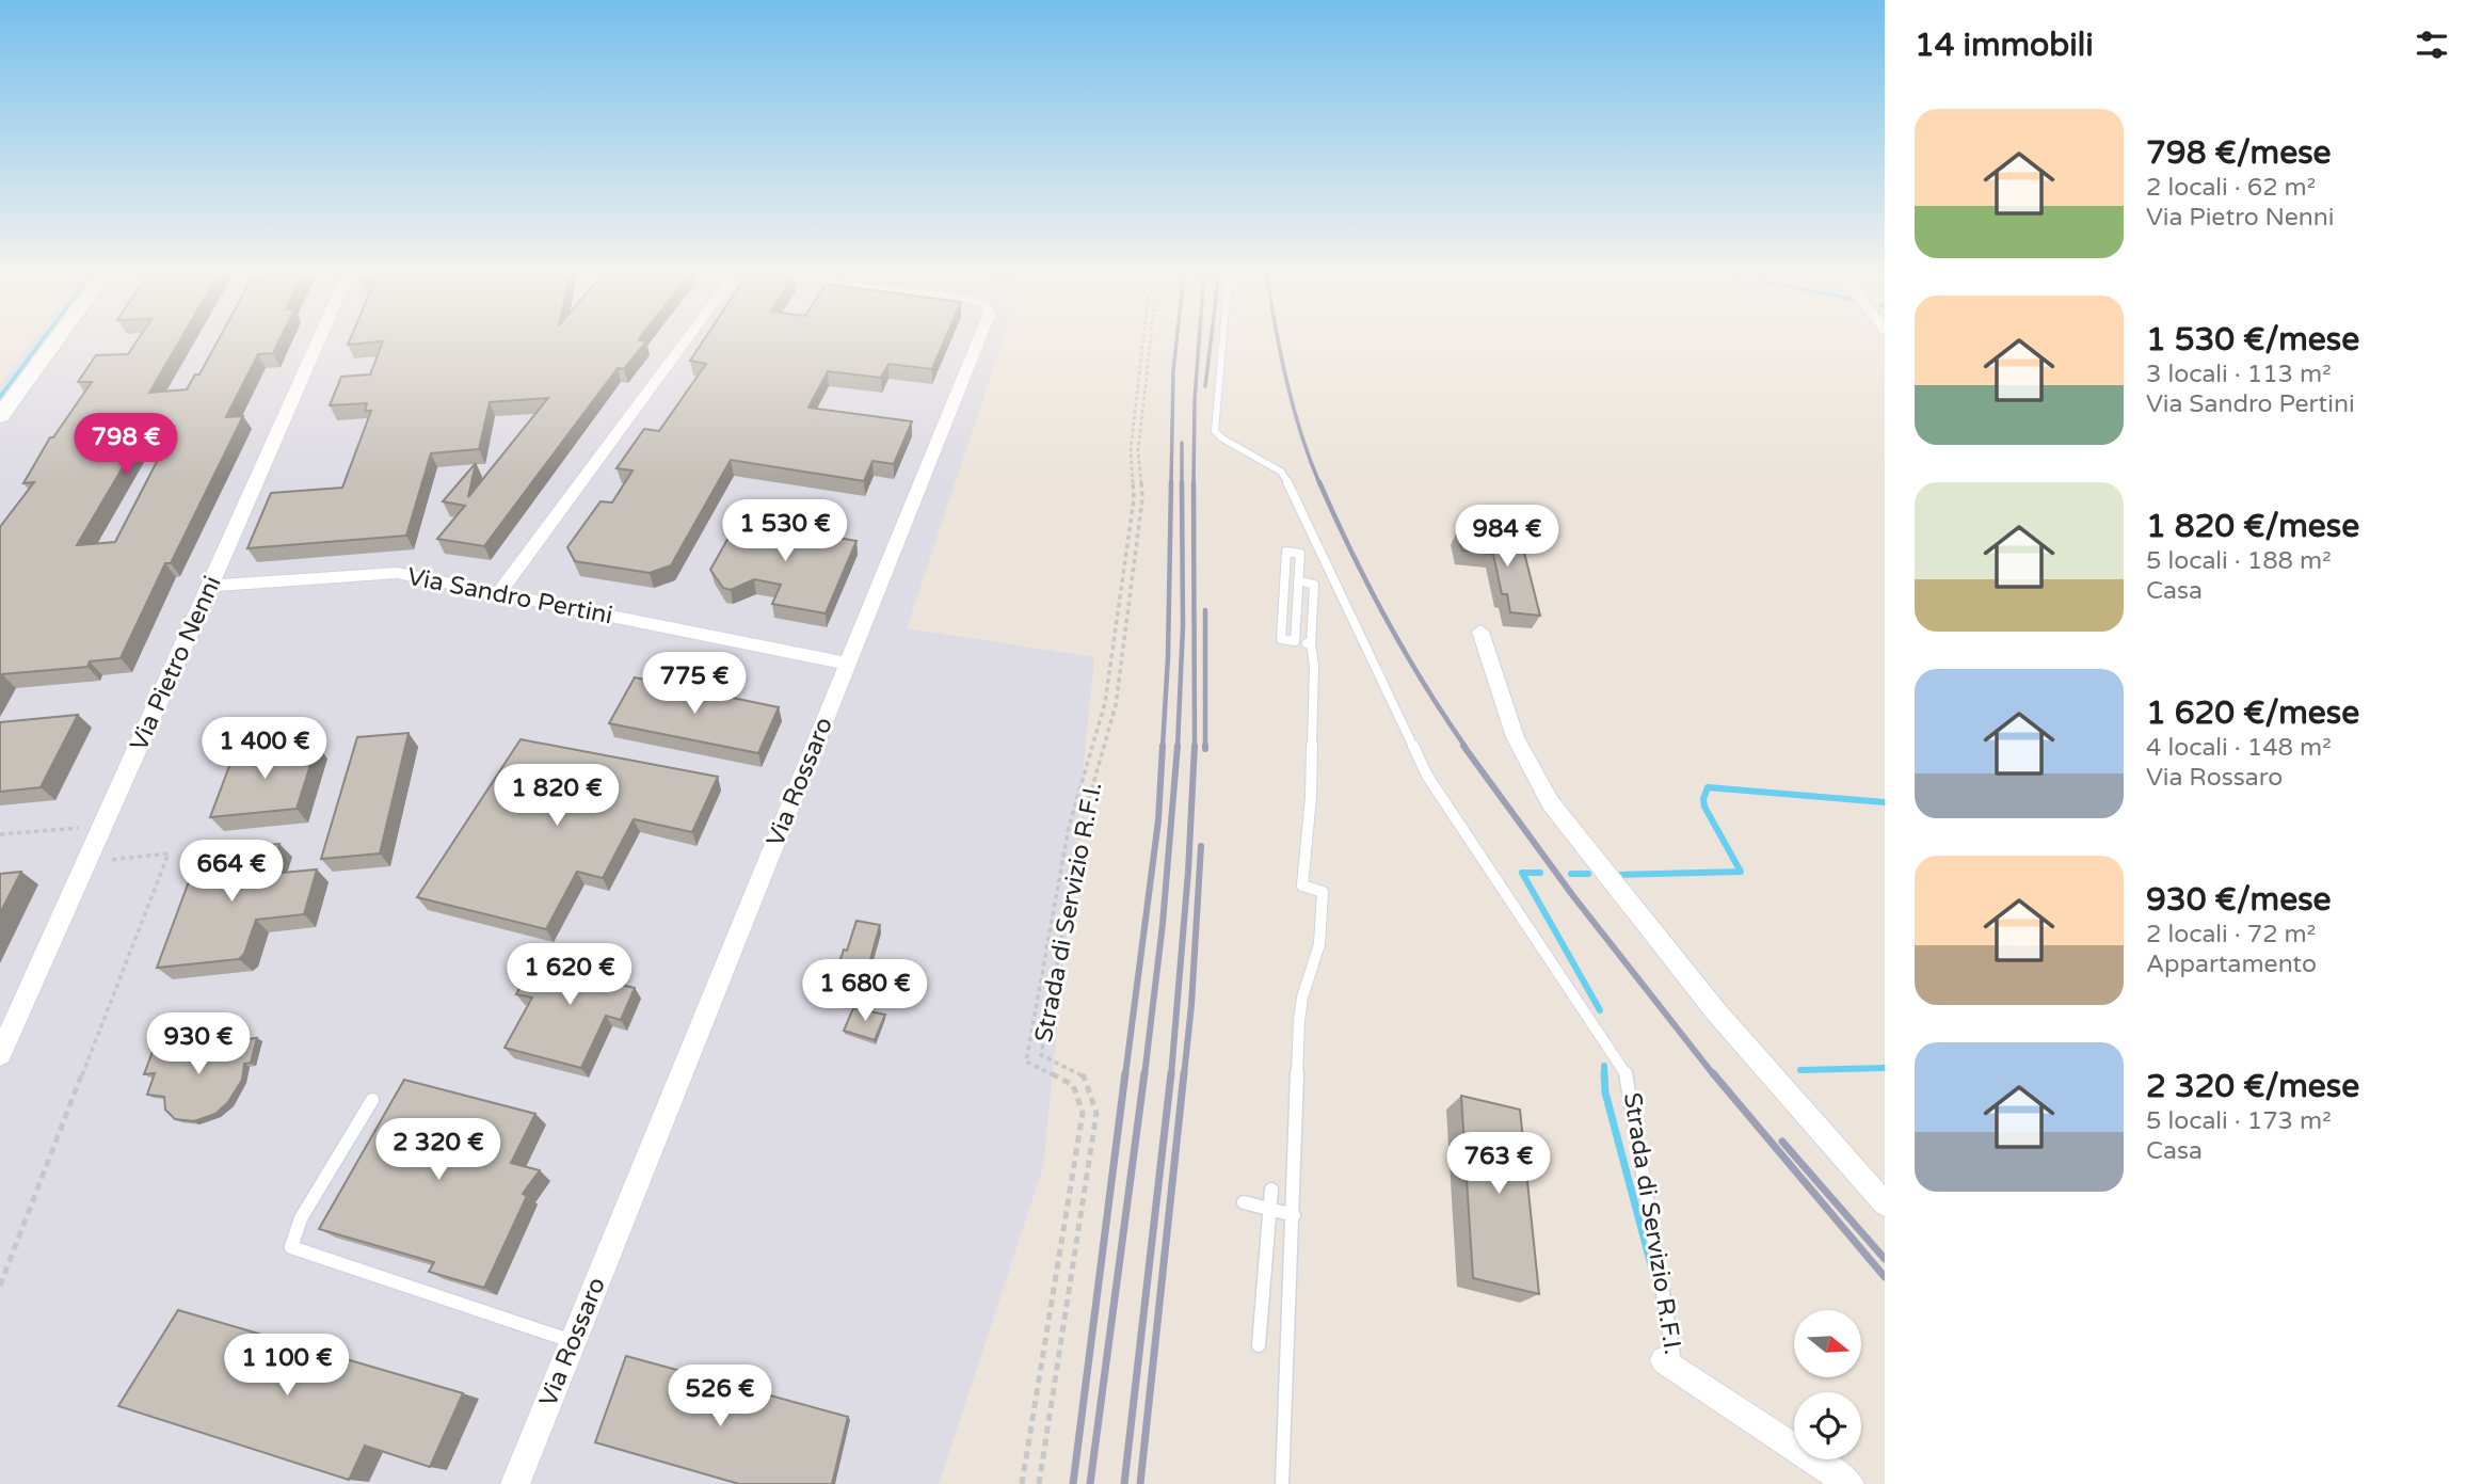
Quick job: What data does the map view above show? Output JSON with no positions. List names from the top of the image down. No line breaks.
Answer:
{"streets":{"street":["Via Sandro Pertini","Via Pietro Nenni","Via Rossaro"],"lane":["Strada di Servizio R.F.I."]},"crossings":[["Via Sandro Pertini","Via Pietro Nenni"],["Via Sandro Pertini","Via Rossaro"]],"north":"right","page":{"heading":"14 immobili","list":[{"name":"798 €/mese","note":"2 locali · 62 m² · Via Pietro Nenni"},{"name":"1 530 €/mese","note":"3 locali · 113 m² · Via Sandro Pertini"},{"name":"1 820 €/mese","note":"5 locali · 188 m² · Casa"},{"name":"1 620 €/mese","note":"4 locali · 148 m² · Via Rossaro"},{"name":"930 €/mese","note":"2 locali · 72 m² · Appartamento"},{"name":"2 320 €/mese","note":"5 locali · 173 m² · Casa"}],"price":["798 €","1 530 €","984 €","775 €","1 400 €","1 820 €","664 €","1 620 €","1 680 €","930 €","2 320 €","763 €","1 100 €","526 €"]}}
